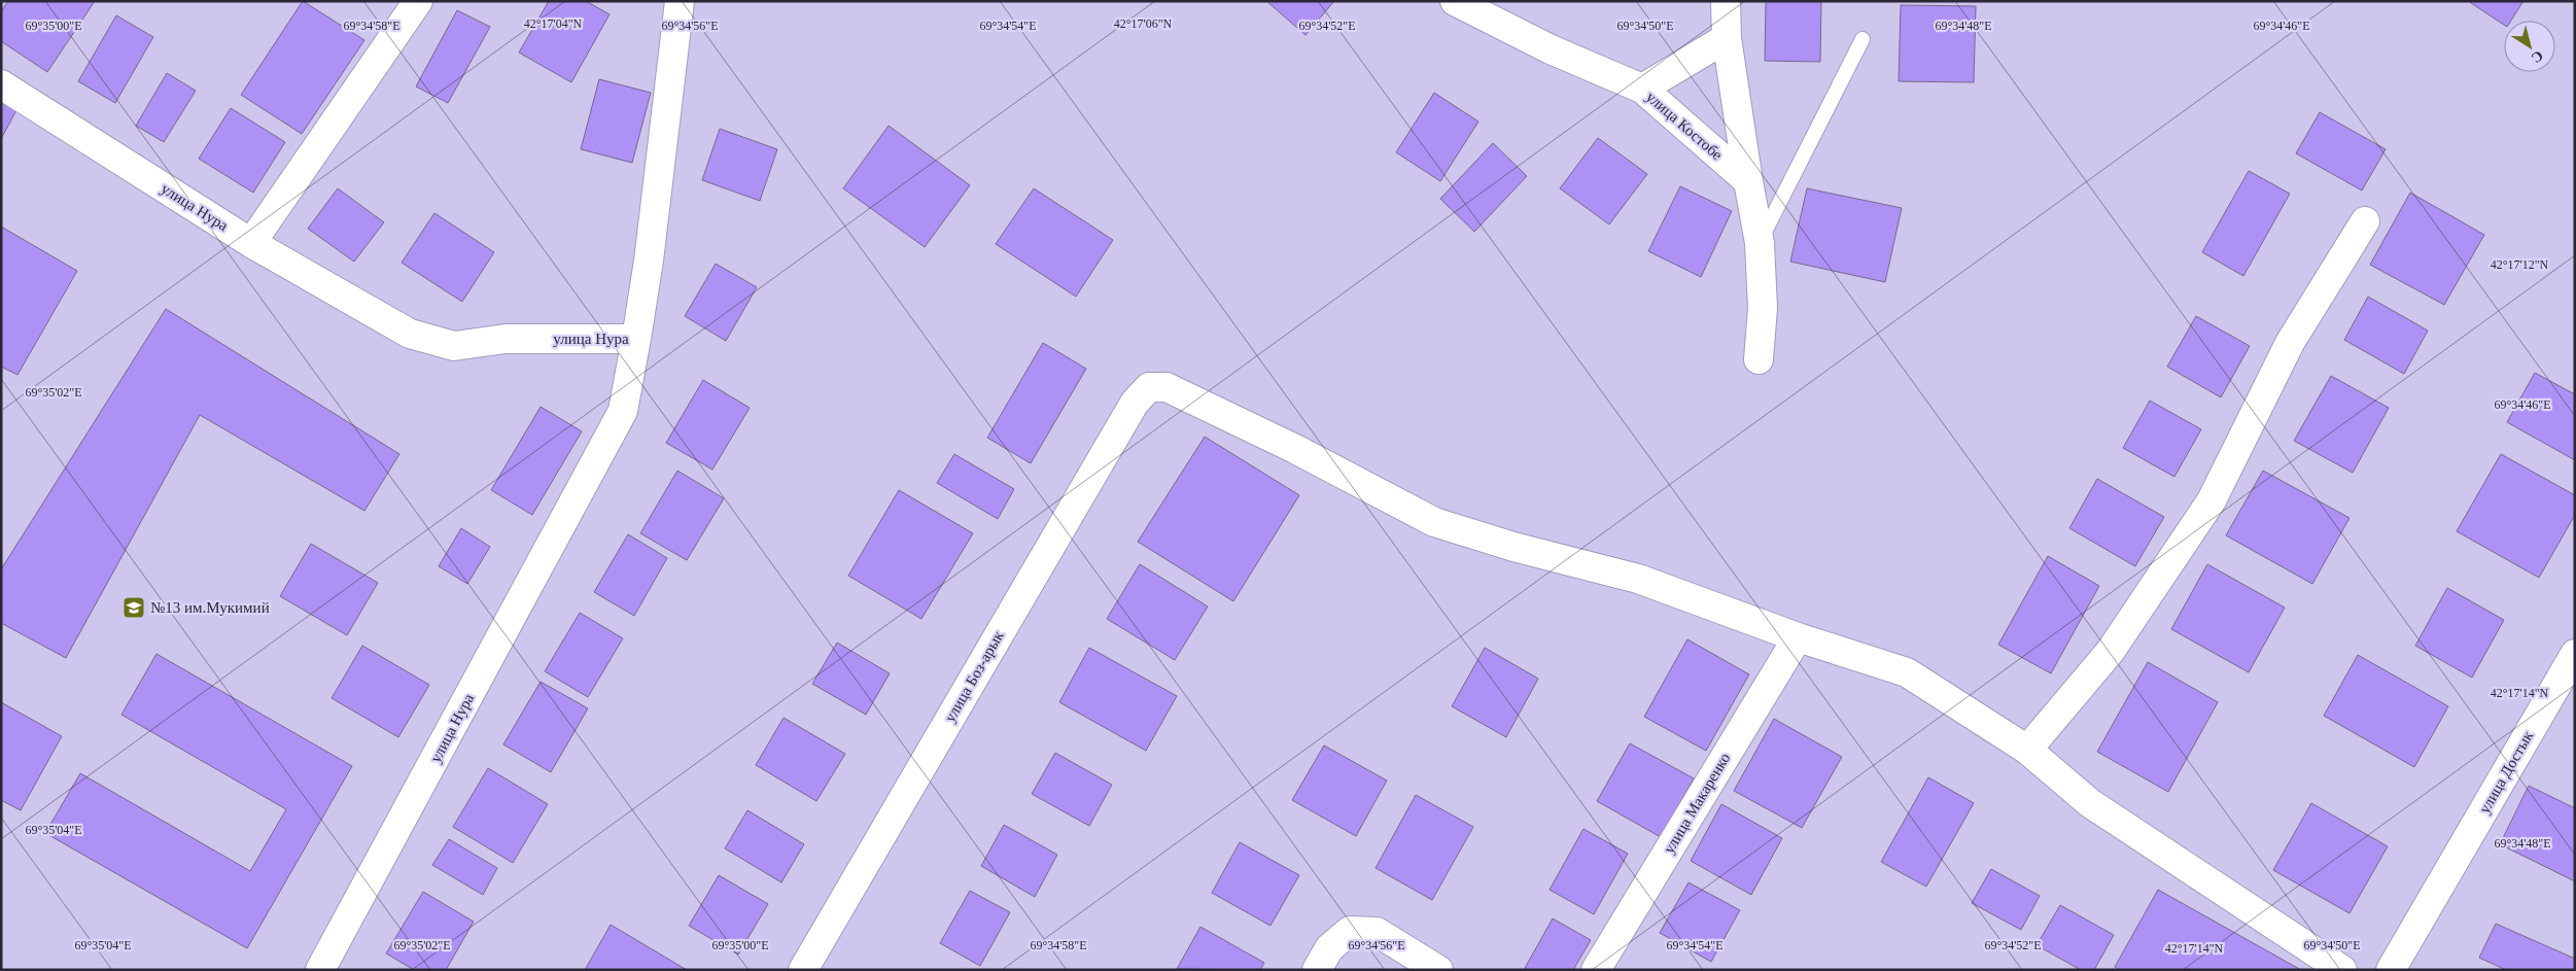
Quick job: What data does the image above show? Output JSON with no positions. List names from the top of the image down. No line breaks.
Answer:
{"streets":{"street":["улица Костобе","улица Нура","улица Боз-арык","улица Достык","улица Макаренко"]},"crossings":[["улица Боз-арык","улица Макаренко"]],"places":{"school or university":["№13 им.Мукимий"]},"north":"bottom right","coordinates":["42°17'04\"N","42°17'06\"N","69°35'00\"E","69°34'58\"E","69°34'56\"E","69°34'54\"E","69°34'52\"E","69°34'50\"E","69°34'48\"E","69°34'46\"E","42°17'12\"N","69°35'02\"E","42°17'14\"N","69°35'04\"E"]}
